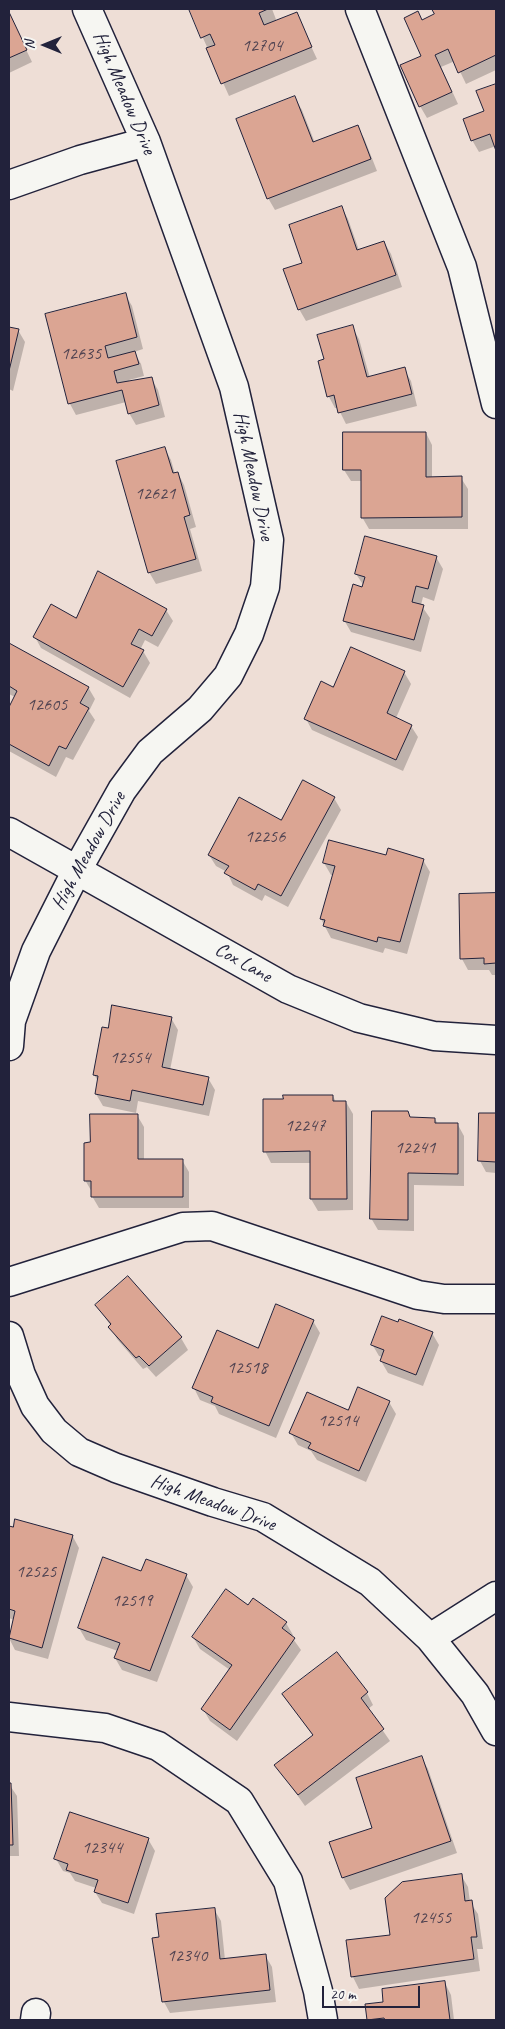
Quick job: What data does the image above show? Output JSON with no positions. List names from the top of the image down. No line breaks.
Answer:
{"streets":{"street":["High Meadow Drive","Cox Lane"]},"crossings":[["High Meadow Drive","Cox Lane"]],"house_numbers":["12704","12635","12621","12605","12256","12554","12247","12241","12518","12514","12525","12519","12344","12455","12340"],"scale_bar":"20 m","north":"left"}
